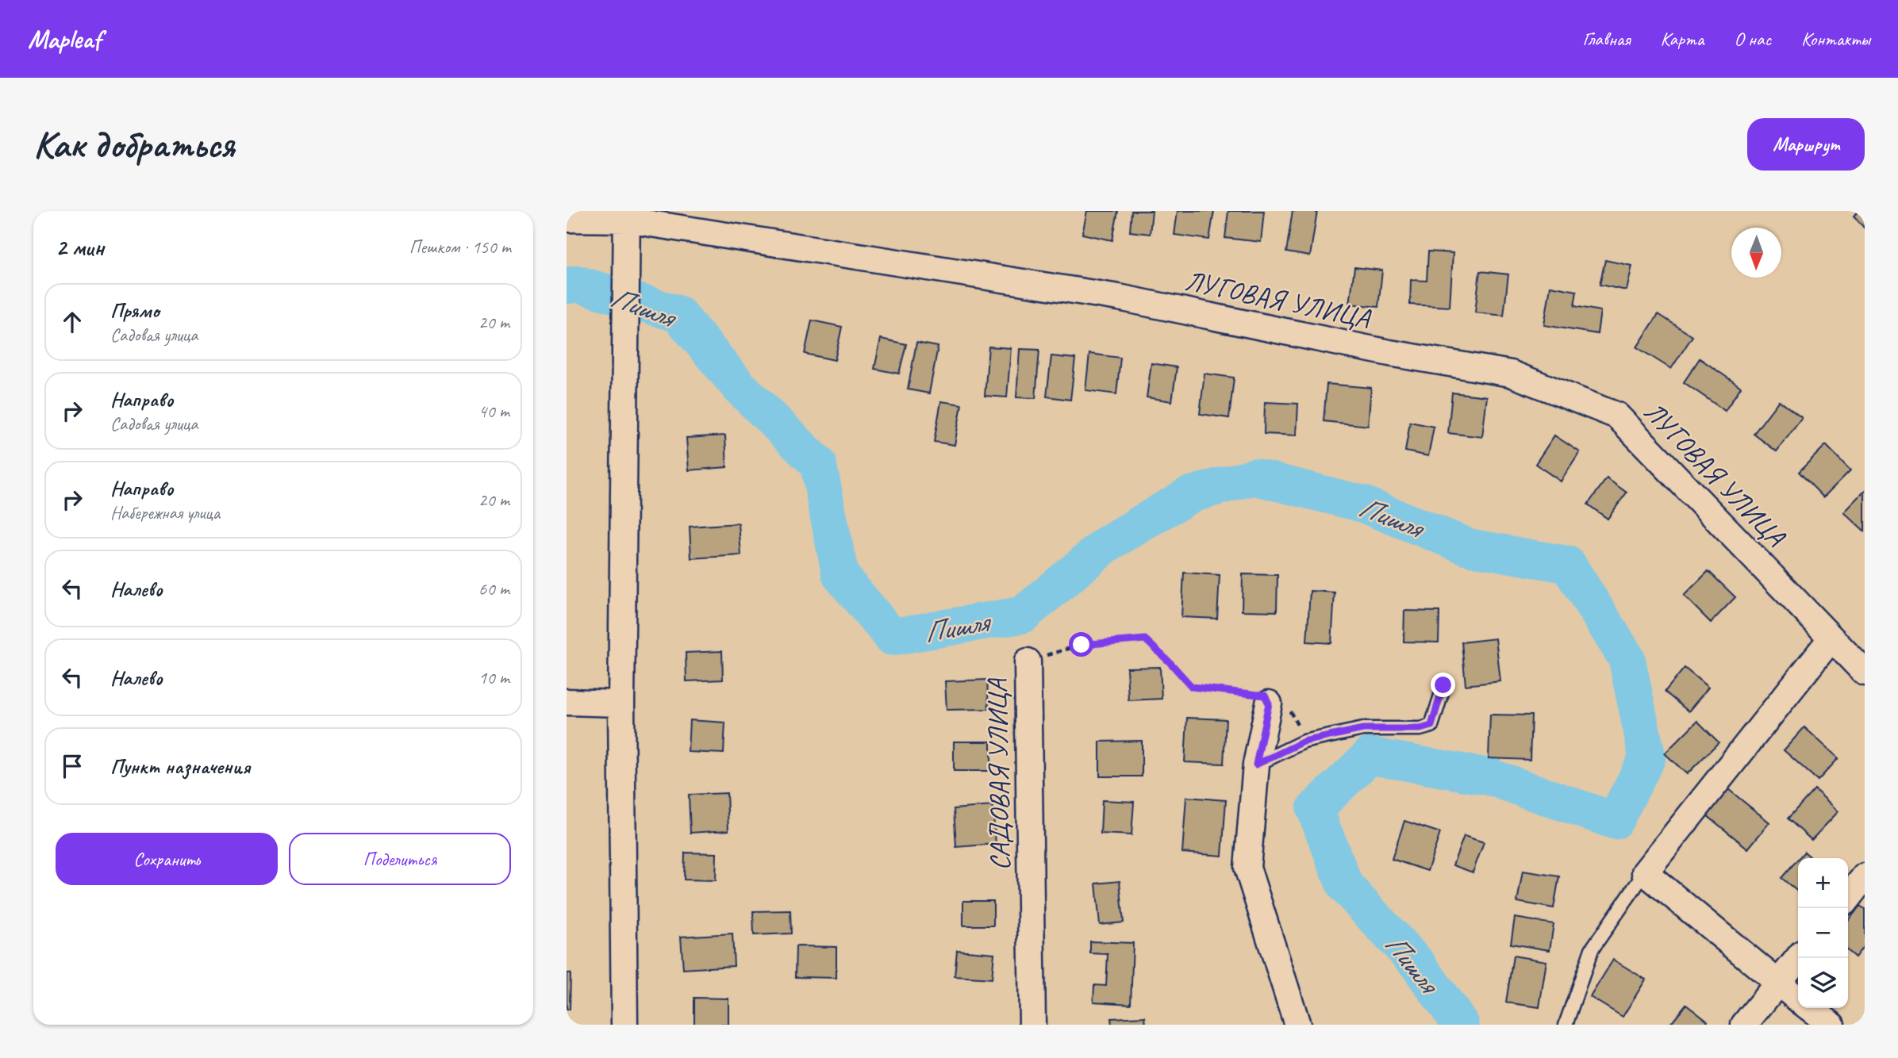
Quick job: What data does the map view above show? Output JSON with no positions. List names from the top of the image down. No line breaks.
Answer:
{"streets":{"street":["ЛУГОВАЯ УЛИЦА","САДОВАЯ УЛИЦА"]},"water":["Пишля"],"north":"bottom","page":{"header":"Mapleaf","nav":["Главная","Карта","О нас","Контакты"],"buttons":["Маршрут",["Сохранить","Поделиться"]],"title":"Как добраться","heading":["2 мин","Пешком · 150 m"],"list":[["Прямо","Садовая улица","20 m"],["Направо","Садовая улица","40 m"],["Направо","Набережная улица","20 m"],["Налево","60 m"],["Налево","10 m"],"Пункт назначения"],"map_buttons":["+","−"]}}
